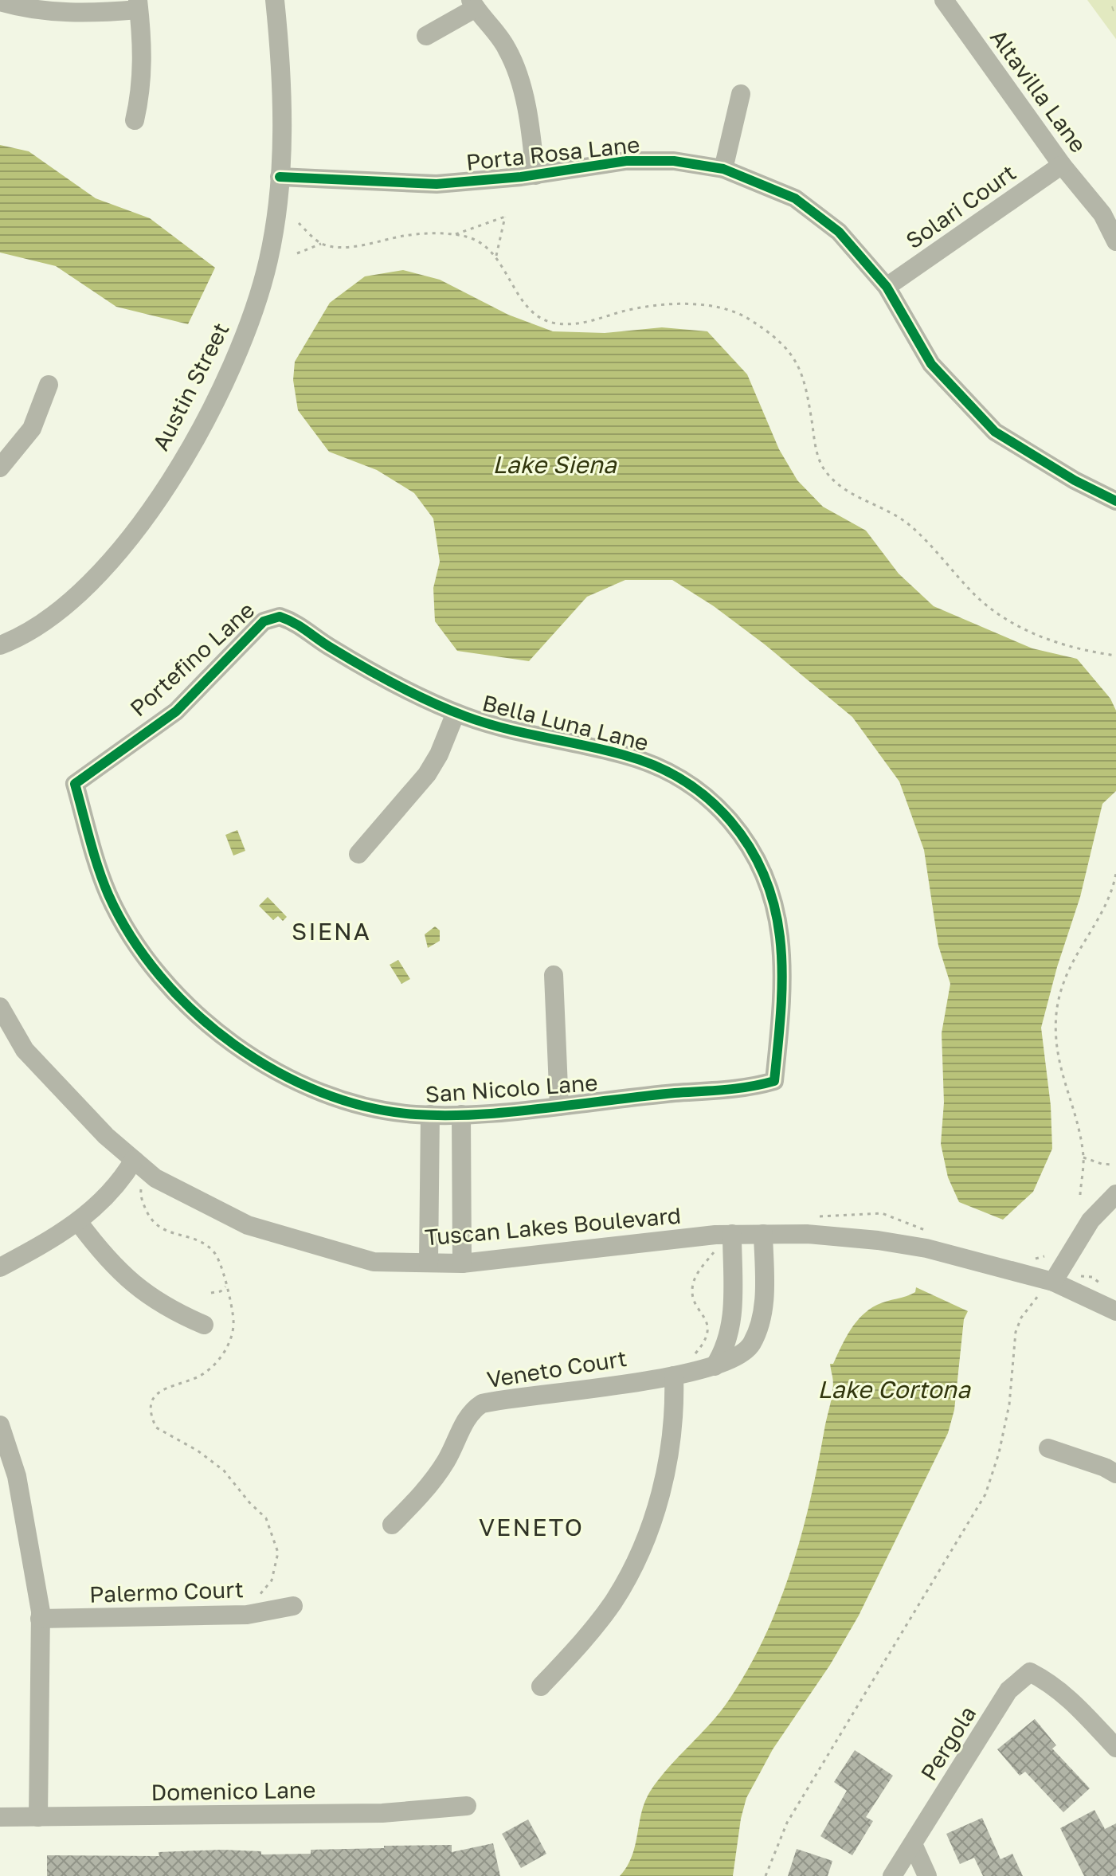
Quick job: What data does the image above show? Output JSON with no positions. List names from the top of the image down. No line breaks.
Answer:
{"streets":{"street":["Altavilla Lane","Porta Rosa Lane","Solari Court","Austin Street","Portefino Lane","Bella Luna Lane","San Nicolo Lane","Tuscan Lakes Boulevard","Veneto Court","Palermo Court","Pergola","Domenico Lane"]},"crossings":[["Altavilla Lane","Solari Court"],["Porta Rosa Lane","Solari Court"],["Porta Rosa Lane","Austin Street"],["Portefino Lane","Bella Luna Lane"],["Portefino Lane","San Nicolo Lane"],["Bella Luna Lane","San Nicolo Lane"],["Tuscan Lakes Boulevard","Veneto Court"]],"districts":["SIENA","VENETO"],"water":["Lake Siena","Lake Cortona"]}
